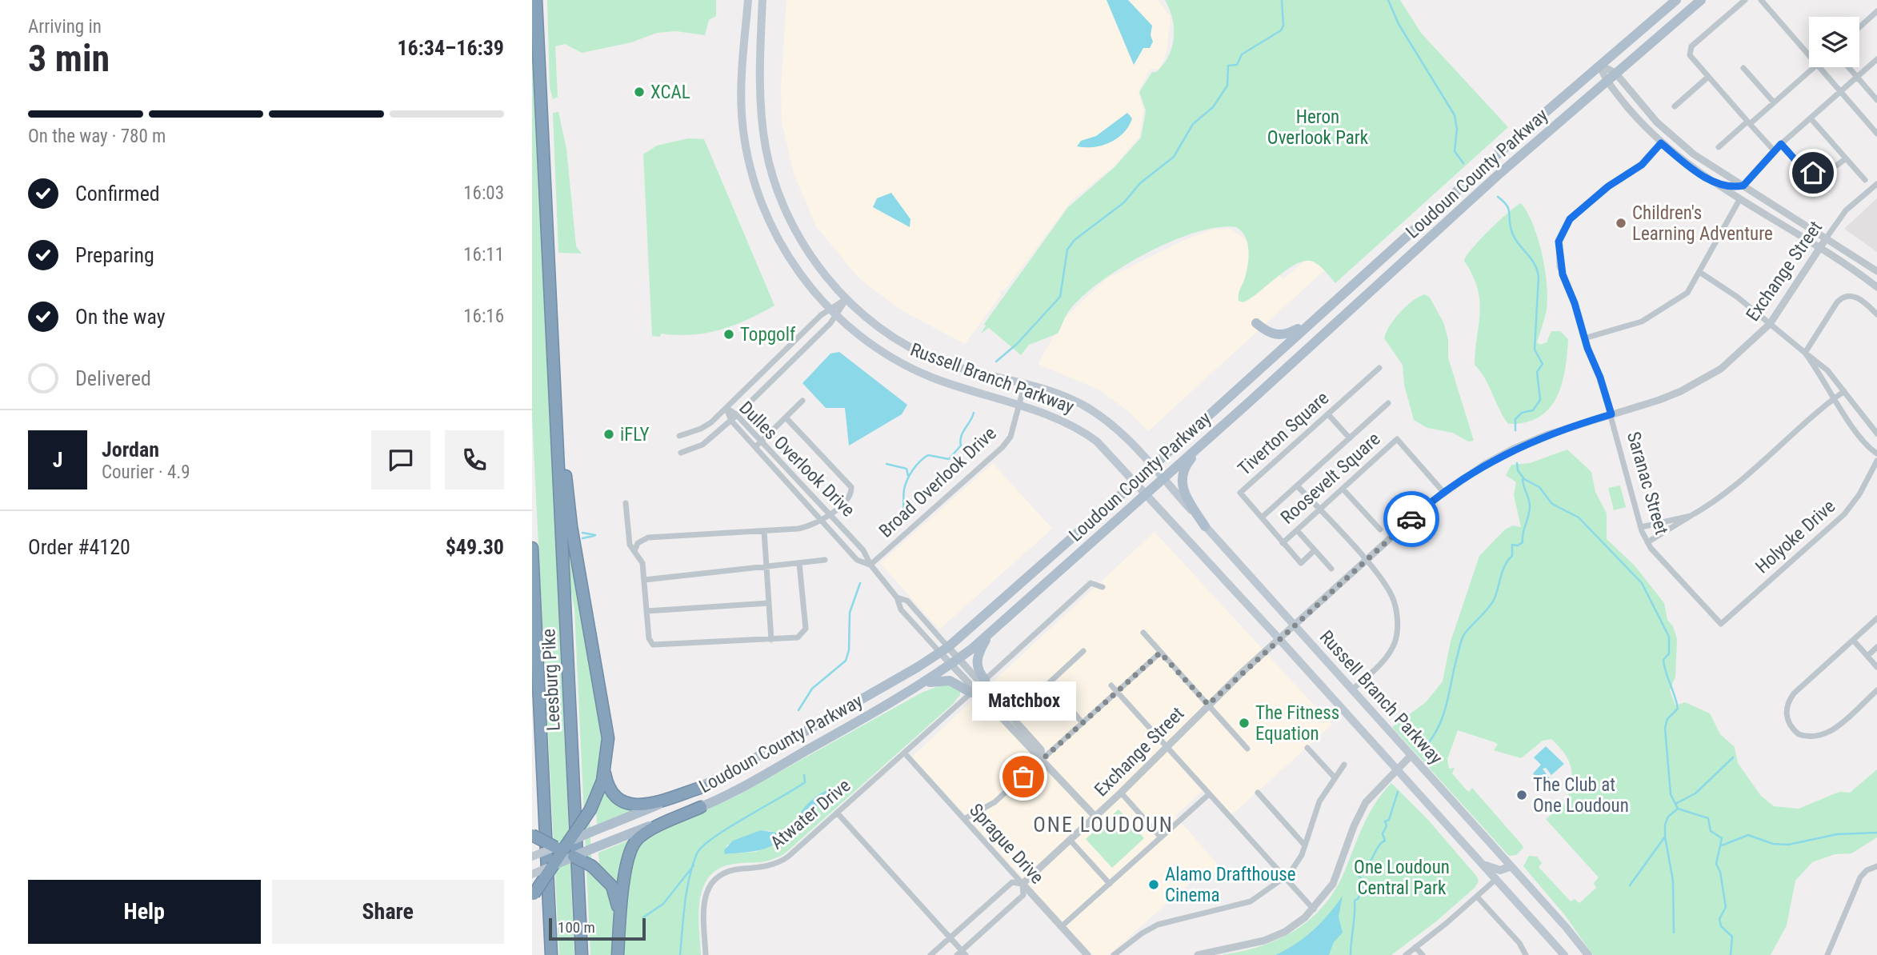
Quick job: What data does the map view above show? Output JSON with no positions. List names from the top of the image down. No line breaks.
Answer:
{"streets":{"highway":["Leesburg Pike"],"main road":["Loudoun County Parkway","Russell Branch Parkway"],"street":["Exchange Street","Tiverton Square","Dulles Overlook Drive","Roosevelt Square","Broad Overlook Drive","Saranac Street","Holyoke Drive","Atwater Drive","Sprague Drive"]},"crossings":[["Loudoun County Parkway","Russell Branch Parkway"],["Loudoun County Parkway","Dulles Overlook Drive"],["Exchange Street","Russell Branch Parkway"],["Exchange Street","Roosevelt Square"],["Exchange Street","Saranac Street"],["Exchange Street","Sprague Drive"],["Russell Branch Parkway","Broad Overlook Drive"],["Tiverton Square","Roosevelt Square"],["Dulles Overlook Drive","Broad Overlook Drive"],["Saranac Street","Holyoke Drive"],["Atwater Drive","Sprague Drive"]],"districts":["ONE LOUDOUN"],"parks":["Heron Overlook Park","One Loudoun Central Park"],"places":["XCAL","Children's Learning Adventure","Topgolf","iFLY","The Fitness Equation","Matchbox","The Club at One Loudoun","Alamo Drafthouse Cinema"],"scale_bar":"100 m","page":{"heading":["3 min","Arriving in","16:34–16:39"],"panel":["Jordan","Courier · 4.9","Order #4120","$49.30"],"bar":"On the way · 780 m","list":[["Confirmed","16:03"],["Preparing","16:11"],["On the way","16:16"],"Delivered"],"round":"J","bubble":"Matchbox","buttons":["Help","Share"],"scale":"100 m"}}
